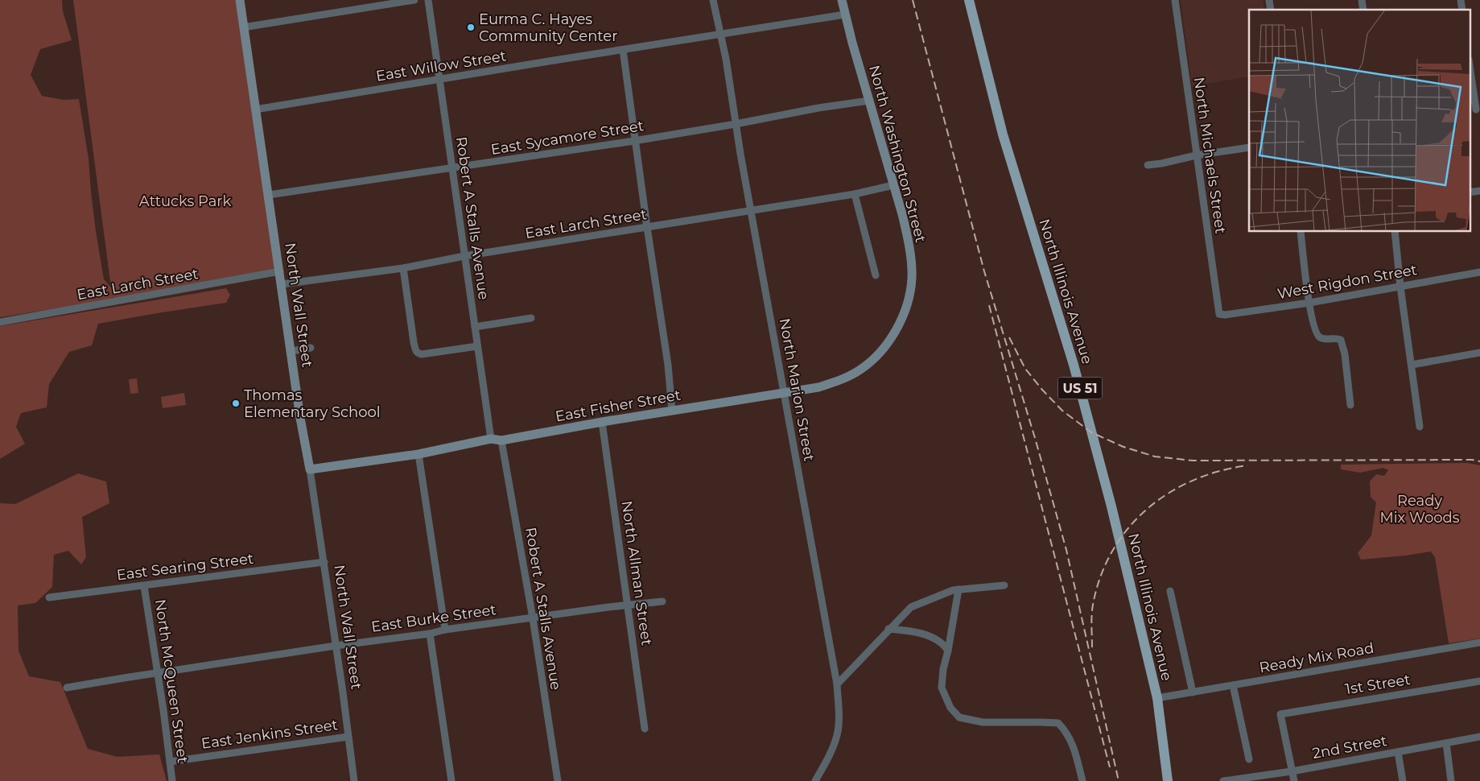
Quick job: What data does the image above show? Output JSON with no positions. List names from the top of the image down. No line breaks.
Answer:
{"streets":{"main road":["North Illinois Avenue","US 51"],"street":["East Willow Street","East Sycamore Street","North Washington Street","North Michaels Street","Robert A Stalls Avenue","East Larch Street","West Rigdon Street","North Wall Street","North Marion Street","East Fisher Street","East Searing Street","North Allman Street","East Burke Street","Ready Mix Road","North McQueen Street","1st Street","East Jenkins Street","2nd Street"]},"crossings":[["East Willow Street","North Washington Street"],["East Willow Street","Robert A Stalls Avenue"],["East Willow Street","North Wall Street"],["East Willow Street","North Marion Street"],["East Sycamore Street","North Washington Street"],["East Sycamore Street","Robert A Stalls Avenue"],["East Sycamore Street","North Wall Street"],["East Sycamore Street","North Marion Street"],["North Washington Street","East Larch Street"],["North Washington Street","East Fisher Street"],["North Michaels Street","West Rigdon Street"],["Robert A Stalls Avenue","East Larch Street"],["Robert A Stalls Avenue","East Fisher Street"],["Robert A Stalls Avenue","East Burke Street"],["East Larch Street","North Wall Street"],["East Larch Street","North Marion Street"],["North Illinois Avenue","Ready Mix Road"],["North Wall Street","East Fisher Street"],["North Wall Street","East Searing Street"],["North Wall Street","East Burke Street"],["North Wall Street","East Jenkins Street"],["North Marion Street","East Fisher Street"],["East Fisher Street","North Allman Street"],["East Searing Street","North McQueen Street"],["North Allman Street","East Burke Street"],["East Burke Street","North McQueen Street"],["North McQueen Street","East Jenkins Street"],["1st Street","2nd Street"]],"parks":["Attucks Park","Ready Mix Woods"],"places":["Eurma C. Hayes Community Center","Thomas Elementary School"]}
